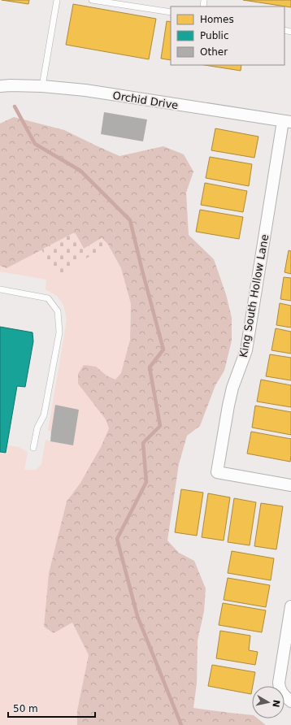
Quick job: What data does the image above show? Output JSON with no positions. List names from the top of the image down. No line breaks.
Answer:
{"streets":{"street":["Orchid Drive","King South Hollow Lane"]},"crossings":[["Orchid Drive","King South Hollow Lane"]],"legend":["Homes","Public","Other"],"scale_bar":"50 m","north":"right"}
